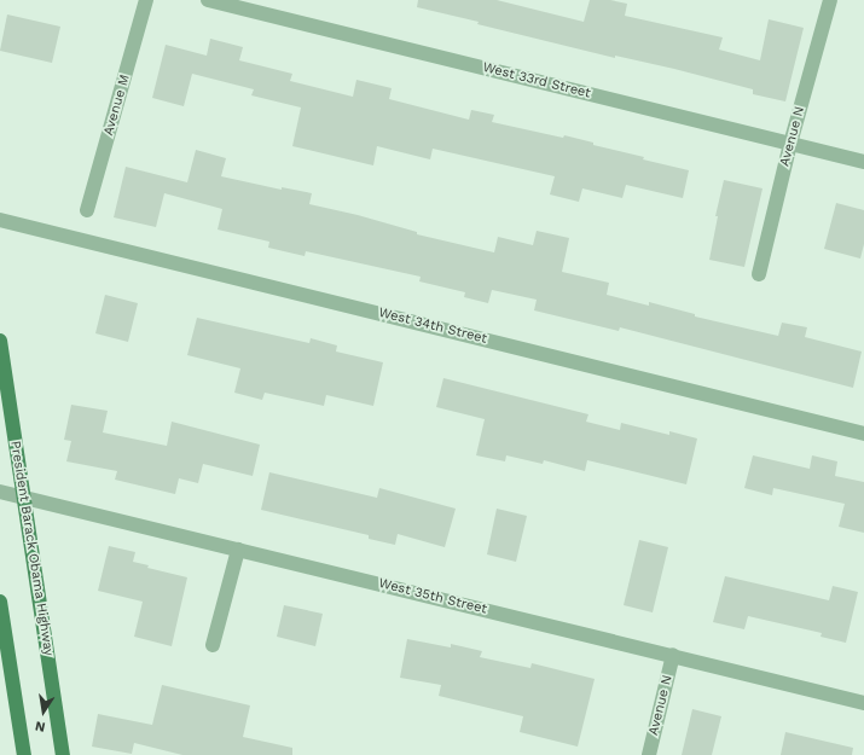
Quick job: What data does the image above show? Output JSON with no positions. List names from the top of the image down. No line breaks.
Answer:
{"streets":{"main road":["President Barack Obama Highway"],"street":["West 33rd Street","Avenue M","Avenue N","West 34th Street","West 35th Street"]},"crossings":[["West 33rd Street","Avenue N"],["Avenue N","West 35th Street"],["President Barack Obama Highway","West 35th Street"]],"north":"bottom"}
